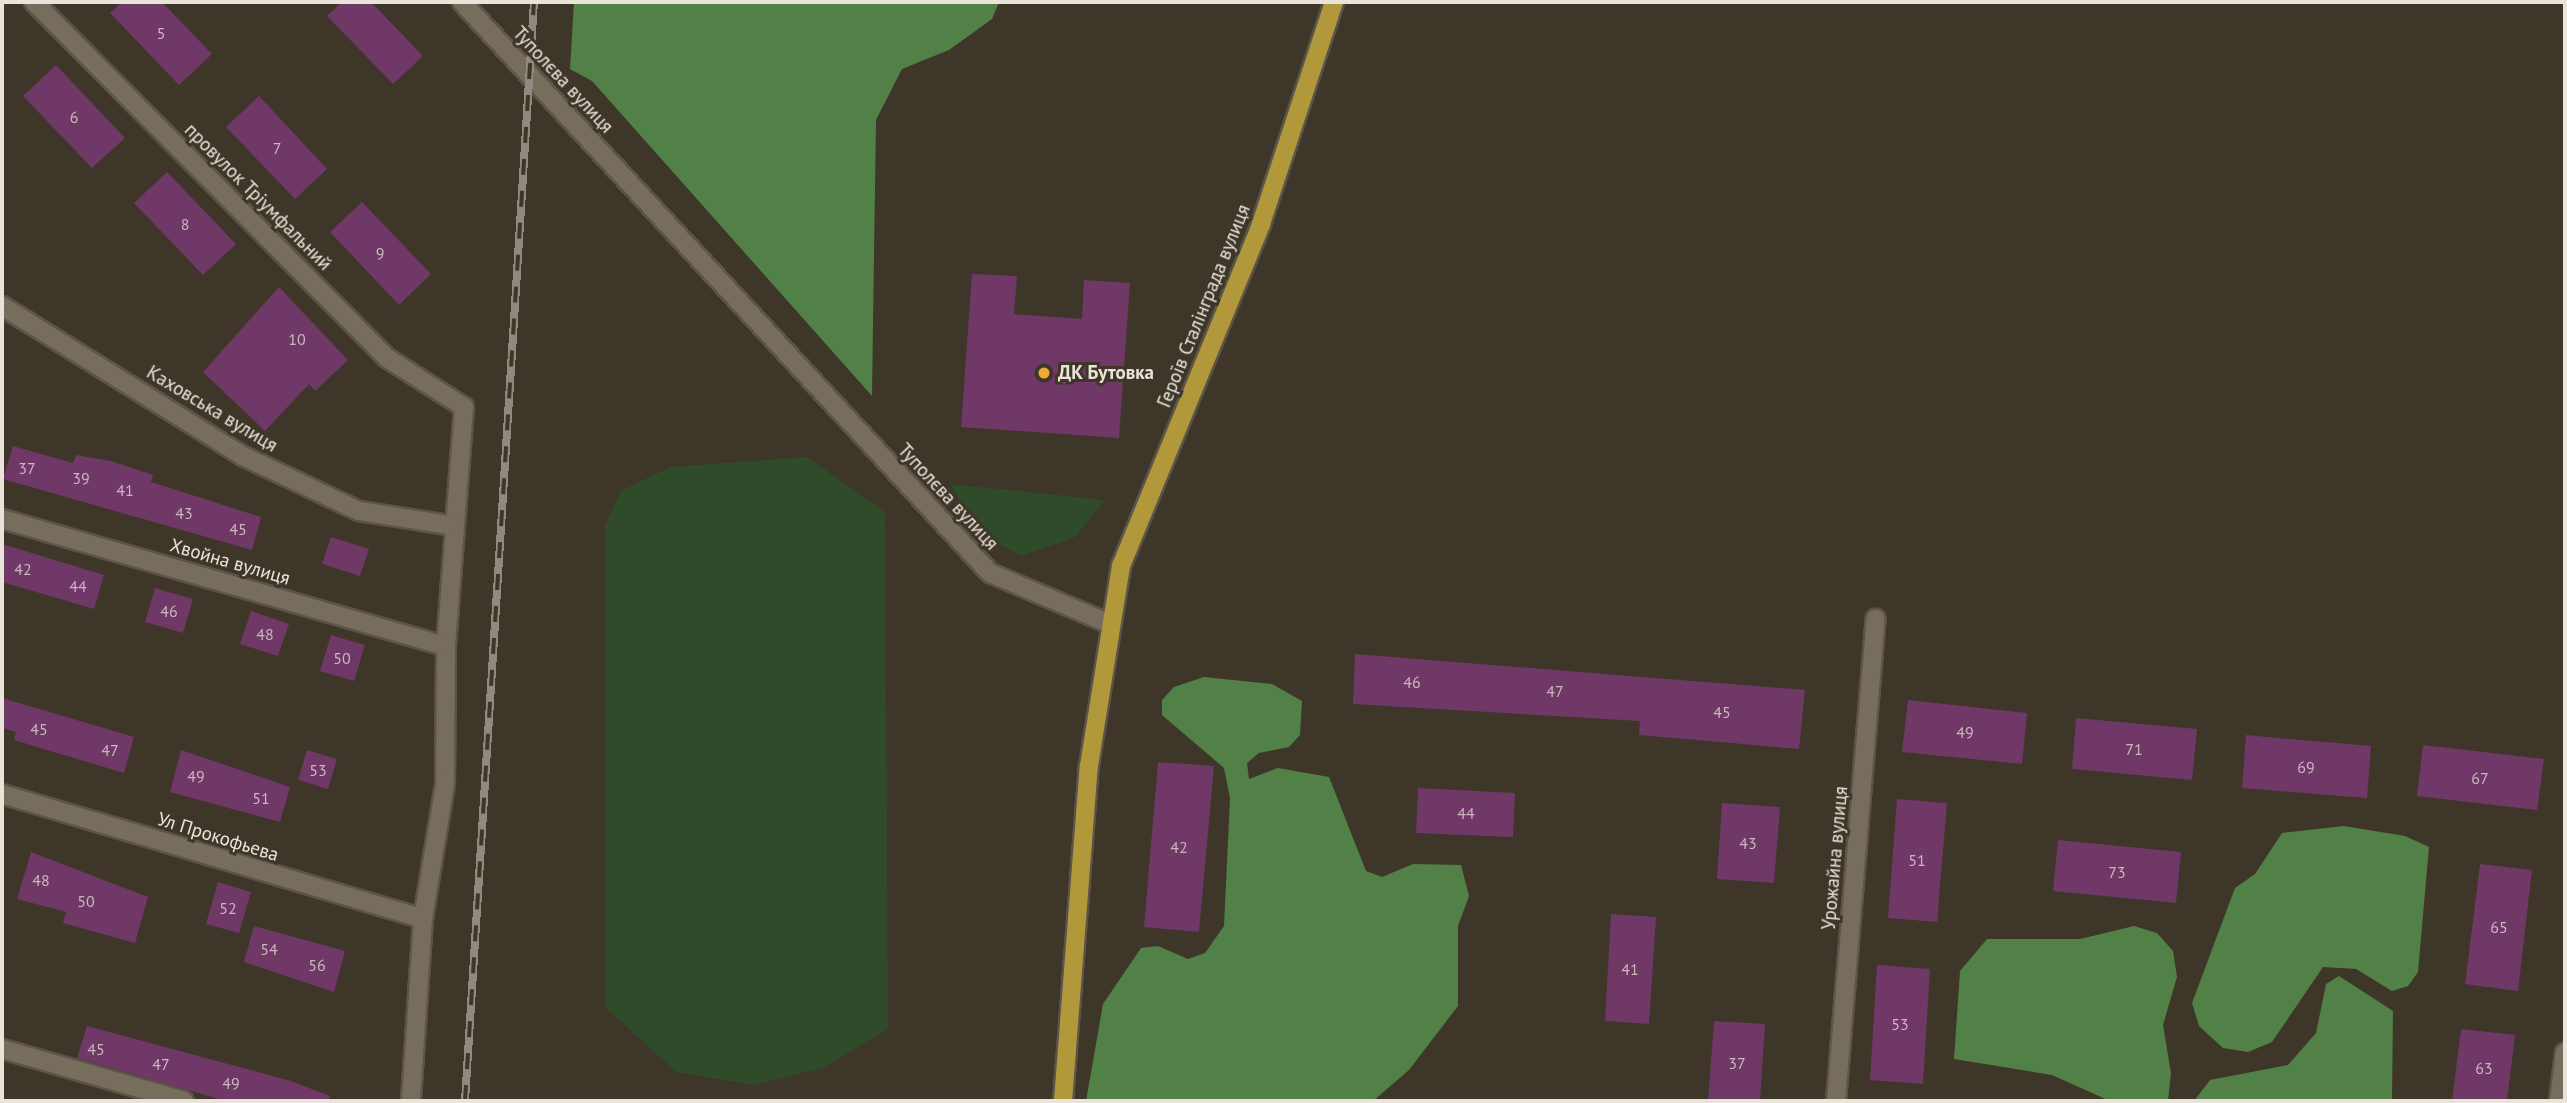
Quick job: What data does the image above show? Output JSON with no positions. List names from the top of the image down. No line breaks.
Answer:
{"streets":{"main road":["Героїв Сталінграда вулиця"],"street":["Туполєва вулиця","провулок Тріумфальний","Каховська вулиця","Хвойна вулиця","Ул Прокофьева","Урожайна вулиця"]},"crossings":[["Туполєва вулиця","Героїв Сталінграда вулиця"],["провулок Тріумфальний","Каховська вулиця"]],"places":["ДК Бутовка"],"house_numbers":["5","6","7","8","9","10","37","39","41","43","45","42","44","46","48","50","46","47","45","45","49","71","47","69","53","49","67","51","44","43","42","51","73","48","50","52","65","54","56","41","53","45","37","47","63","49"]}
